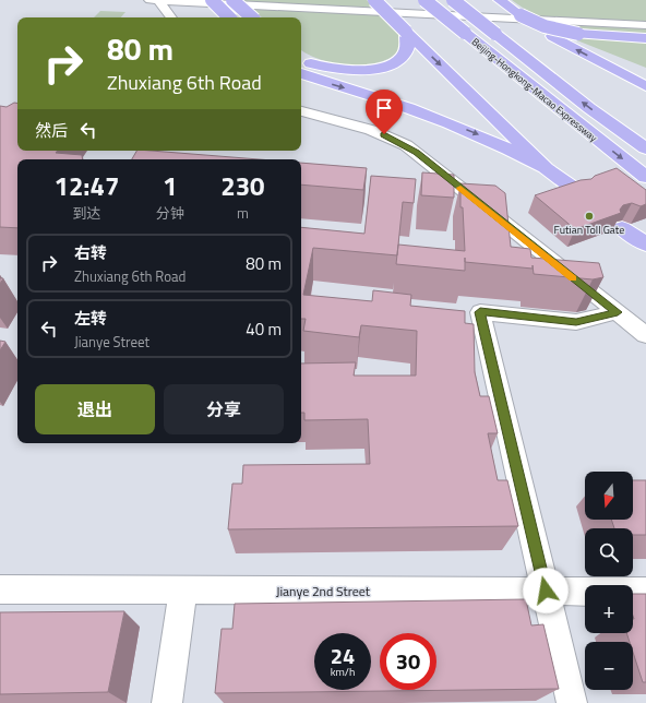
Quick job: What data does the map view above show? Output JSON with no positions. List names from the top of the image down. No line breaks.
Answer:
{"streets":{"highway":["Beijing-Hongkong-Macao Expressway"],"street":["Jianye 2nd Street"]},"places":["Futian Toll Gate"],"north":"bottom","page":{"turn":["80 m","Zhuxiang 6th Road"],"then":"然后","eta":["12:47","到达","1","分钟","230","m"],"list":[{"name":"右转","note":"Zhuxiang 6th Road","value":"80 m"},{"name":"左转","note":"Jianye Street","value":"40 m"}],"buttons":["退出","分享"],"map_buttons":["+","−"],"speed":"24 km/h","limit":"30"}}
